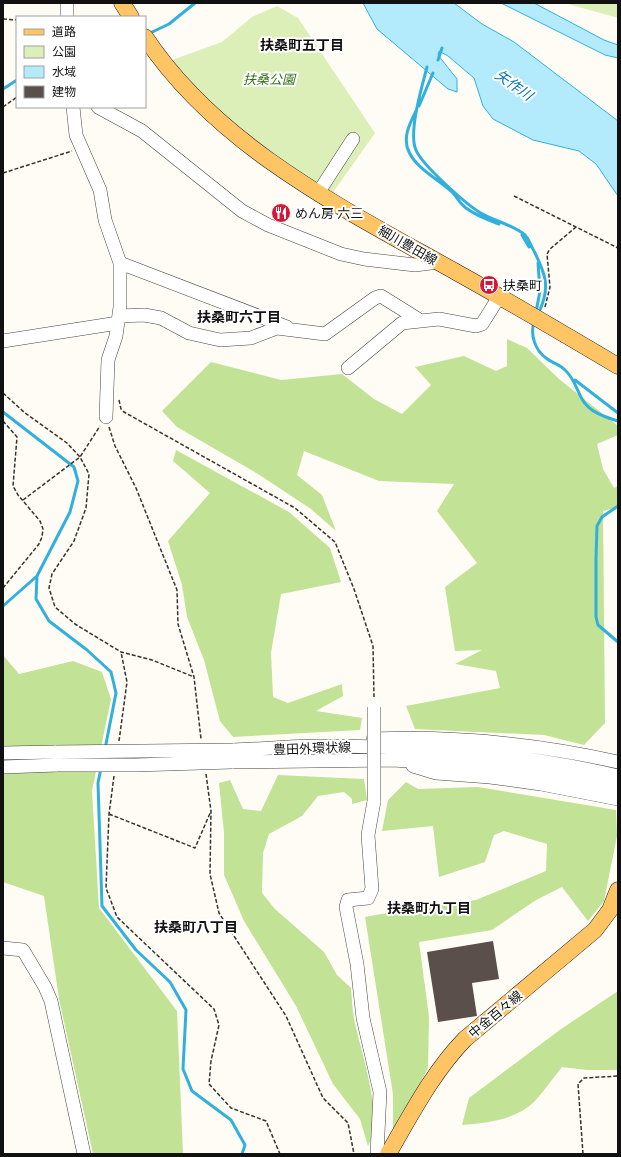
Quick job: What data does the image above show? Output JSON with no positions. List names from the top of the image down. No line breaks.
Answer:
{"streets":{"main road":["細川豊田線","中金百々線"],"street":["豊田外環状線"]},"districts":["扶桑町五丁目","扶桑町六丁目","扶桑町九丁目","扶桑町八丁目"],"water":["矢作川"],"parks":["扶桑公園"],"places":{"restaurant":["めん房 六三"],"bus stop":["扶桑町"]},"legend":["道路","公園","水域","建物"]}
